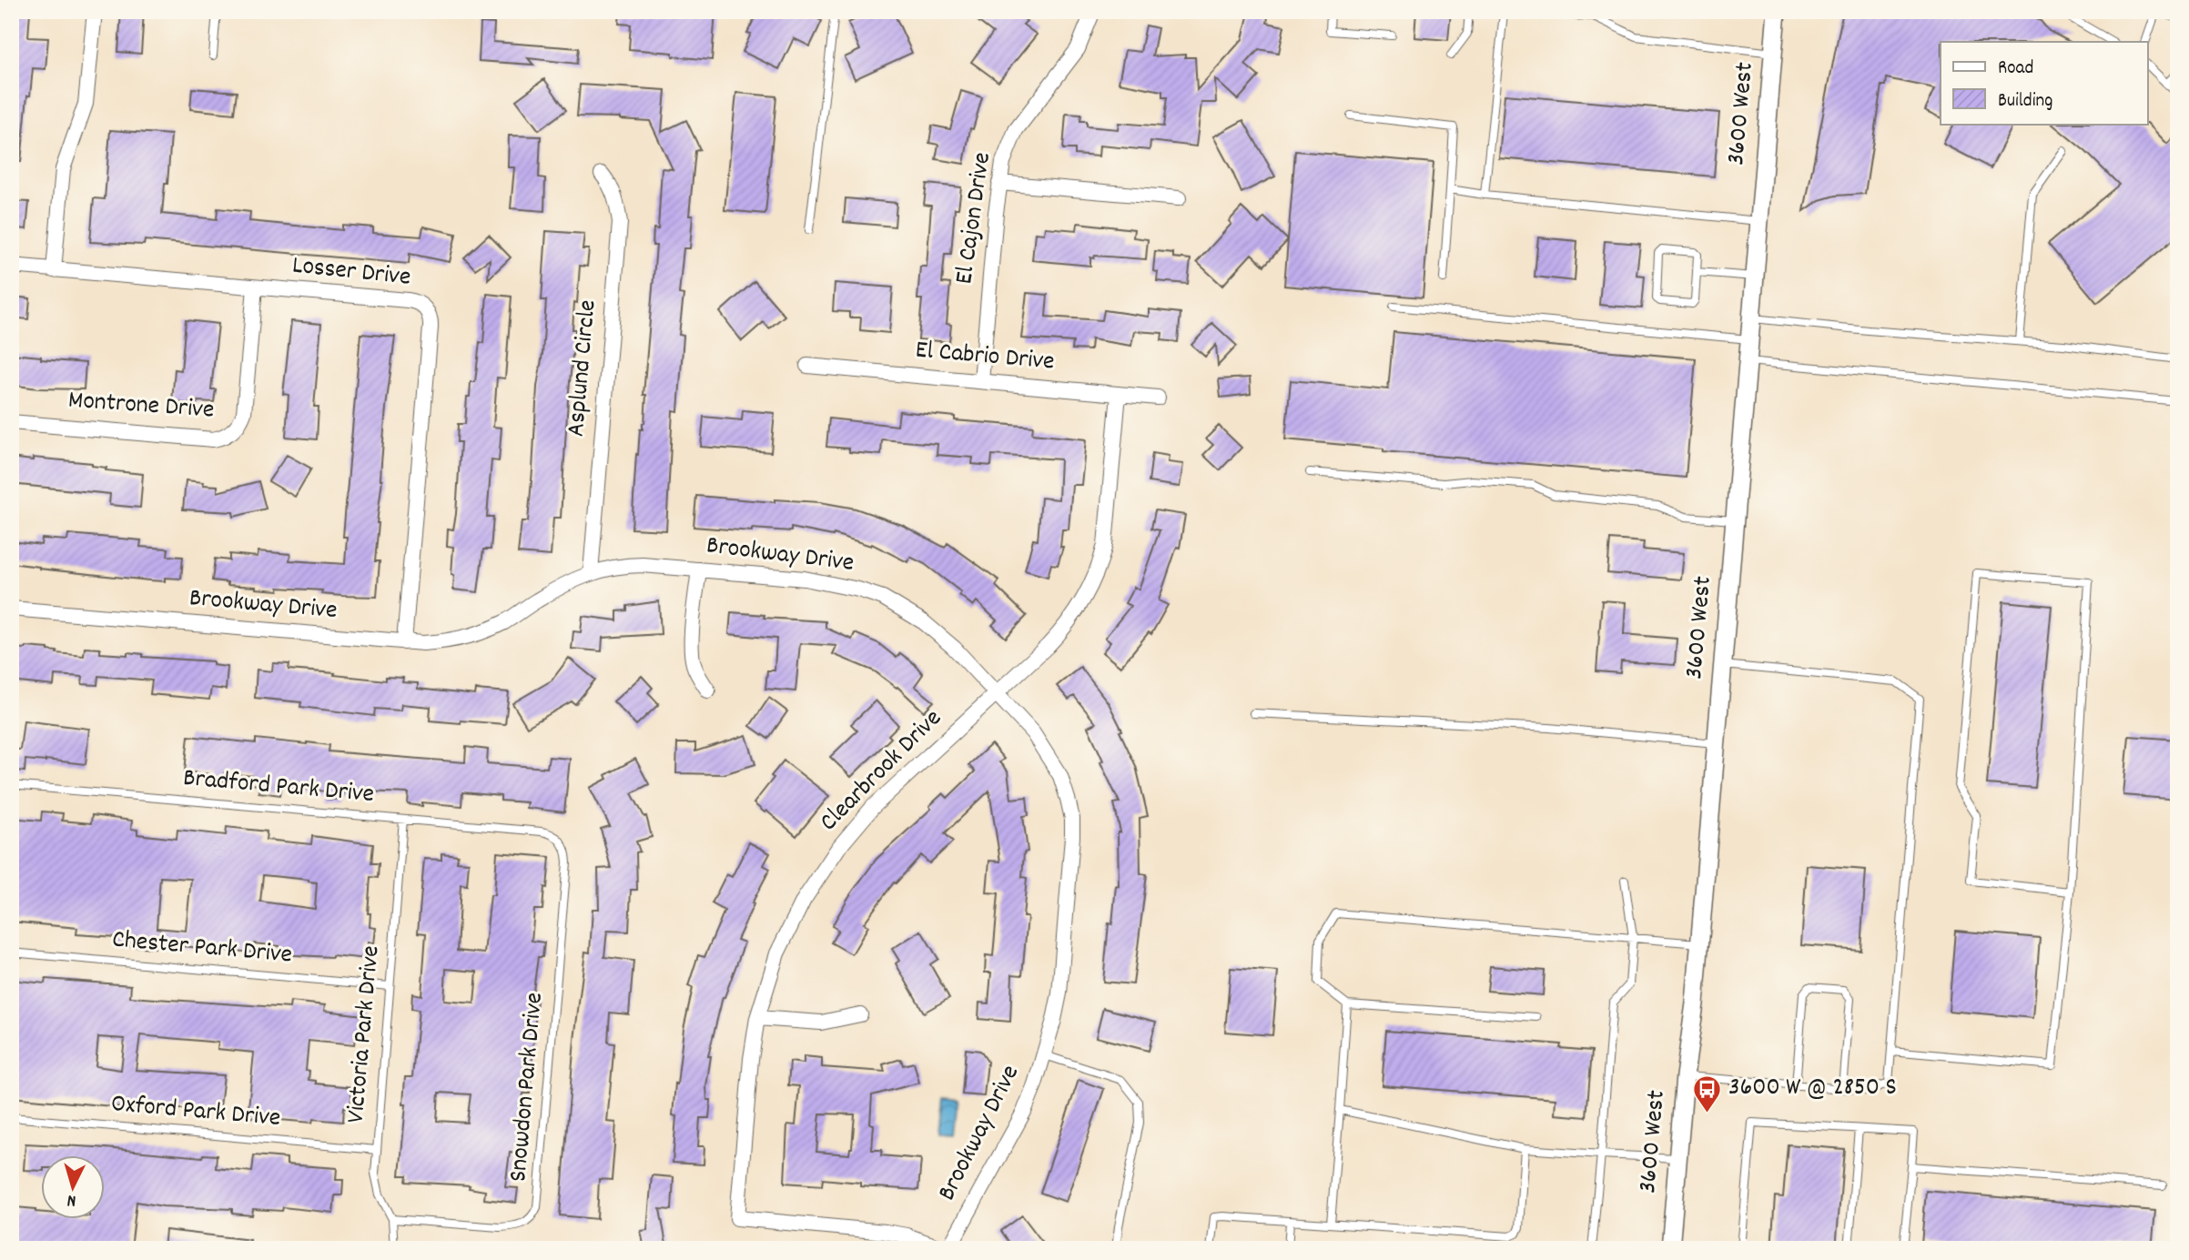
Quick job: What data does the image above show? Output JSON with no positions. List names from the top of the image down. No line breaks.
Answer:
{"streets":{"street":["3600 West","El Cajon Drive","Losser Drive","El Cabrio Drive","Asplund Circle","Montrone Drive","Brookway Drive","Clearbrook Drive"],"lane":["Bradford Park Drive","Chester Park Drive","Victoria Park Drive","Snowdon Park Drive","Oxford Park Drive"]},"crossings":[["El Cajon Drive","El Cabrio Drive"],["Losser Drive","Montrone Drive"],["Losser Drive","Brookway Drive"],["El Cabrio Drive","Clearbrook Drive"],["Asplund Circle","Brookway Drive"],["Brookway Drive","Clearbrook Drive"],["Bradford Park Drive","Victoria Park Drive"],["Bradford Park Drive","Snowdon Park Drive"],["Chester Park Drive","Victoria Park Drive"],["Victoria Park Drive","Snowdon Park Drive"],["Victoria Park Drive","Oxford Park Drive"]],"places":{"bus stop":["3600 W @ 2850 S"]},"legend":["Road","Building"],"north":"bottom"}
